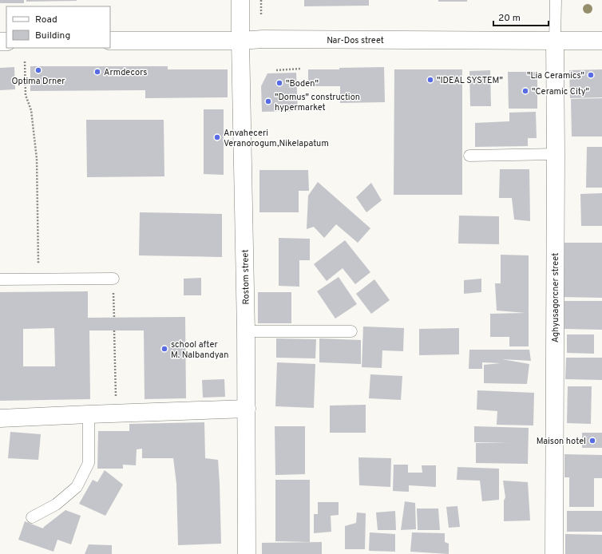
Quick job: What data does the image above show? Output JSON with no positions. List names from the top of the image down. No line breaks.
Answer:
{"streets":{"street":["Nar-Dos street","Rostom street","Aghyusagorcner street"]},"crossings":[["Nar-Dos street","Rostom street"],["Nar-Dos street","Aghyusagorcner street"]],"places":["Optima Drner","Armdecors","\"Lia Ceramics\"","\"IDEAL SYSTEM\"","\"Boden\"","\"Ceramic City\"","\"Domus\" construction hypermarket","Anvaheceri Veranorogum,Nikelapatum","school after M. Nalbandyan","Maison hotel"],"legend":["Road","Building"],"scale_bar":"20 m"}
